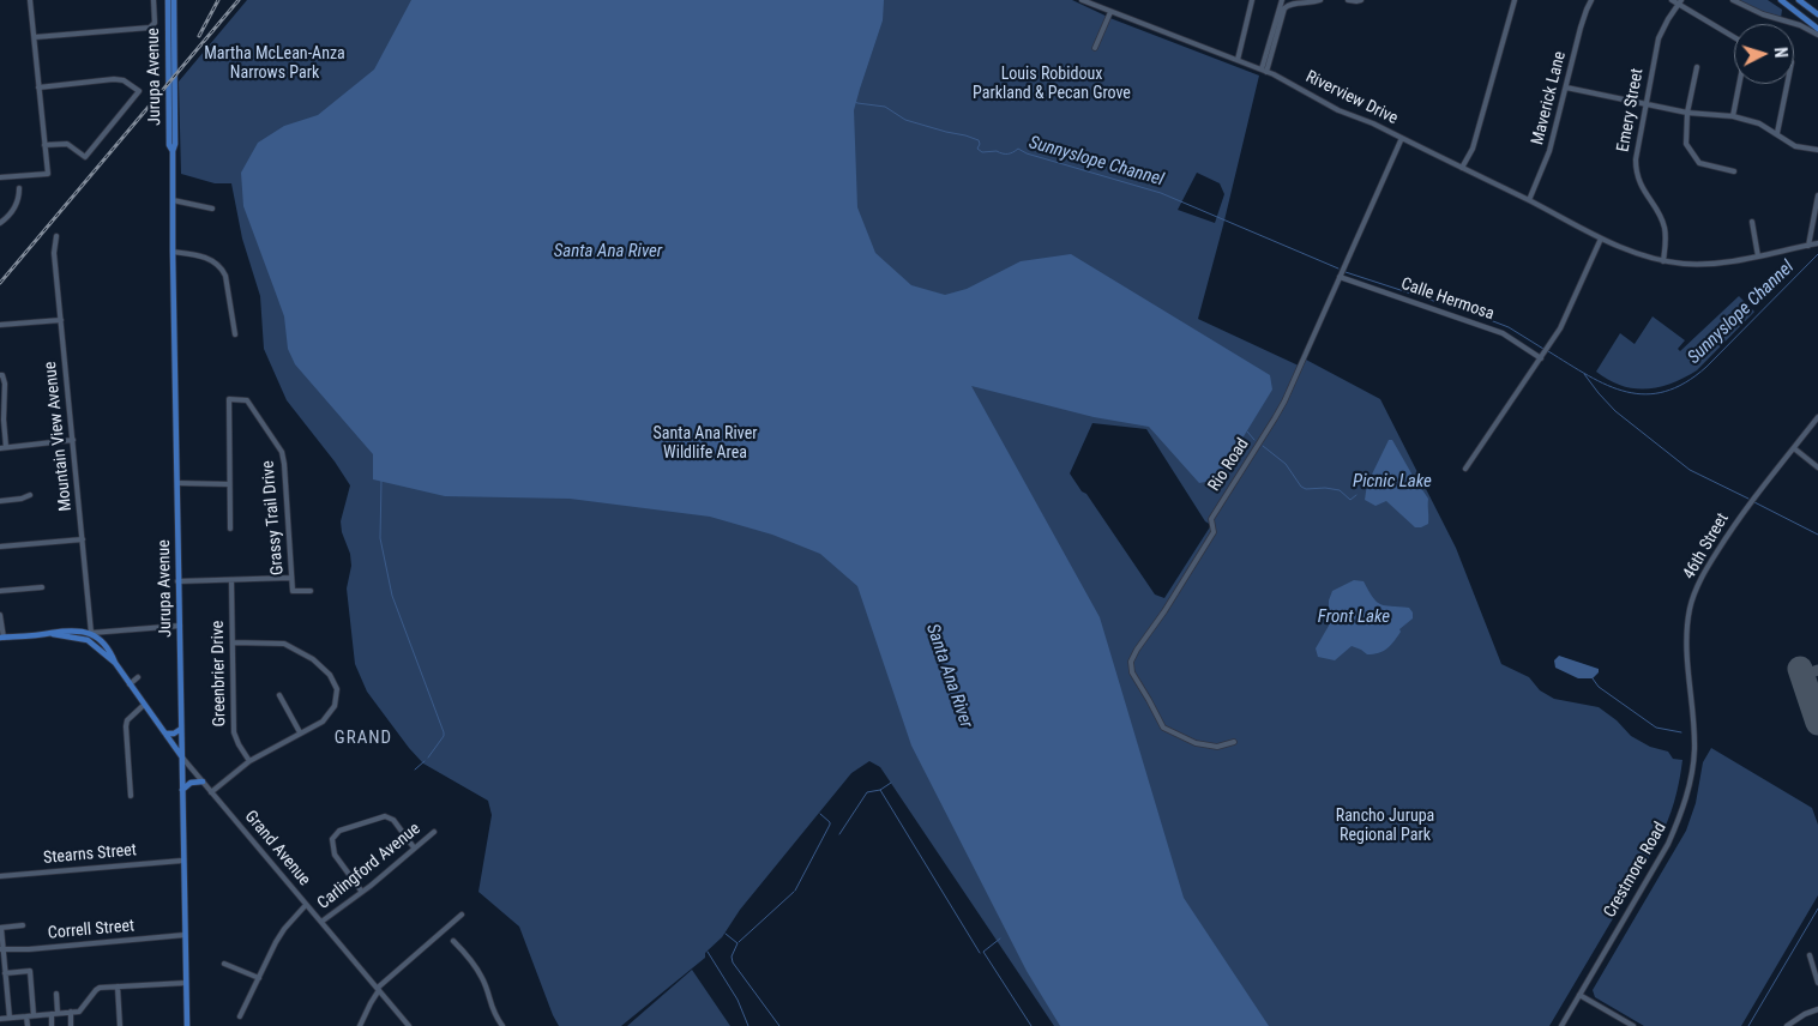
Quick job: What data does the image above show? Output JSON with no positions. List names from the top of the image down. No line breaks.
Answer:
{"streets":{"main road":["Jurupa Avenue","Grand Avenue"],"street":["Riverview Drive","Maverick Lane","Emery Street","Calle Hermosa","Mountain View Avenue","Rio Road","Grassy Trail Drive","46th Street","Greenbrier Drive","Stearns Street","Carlingford Avenue","Crestmore Road","Correll Street"]},"crossings":[["Jurupa Avenue","Grand Avenue"],["Jurupa Avenue","Stearns Street"],["Jurupa Avenue","Correll Street"],["Riverview Drive","Maverick Lane"],["Riverview Drive","Emery Street"],["Riverview Drive","Rio Road"],["Calle Hermosa","Rio Road"],["Mountain View Avenue","Grand Avenue"],["46th Street","Crestmore Road"],["Grand Avenue","Carlingford Avenue"]],"districts":["GRAND"],"water":["Sunnyslope Channel","Santa Ana River","Picnic Lake","Front Lake"],"parks":["Martha McLean-Anza Narrows Park","Louis Robidoux Parkland & Pecan Grove","Santa Ana River Wildlife Area","Rancho Jurupa Regional Park"],"north":"right"}
